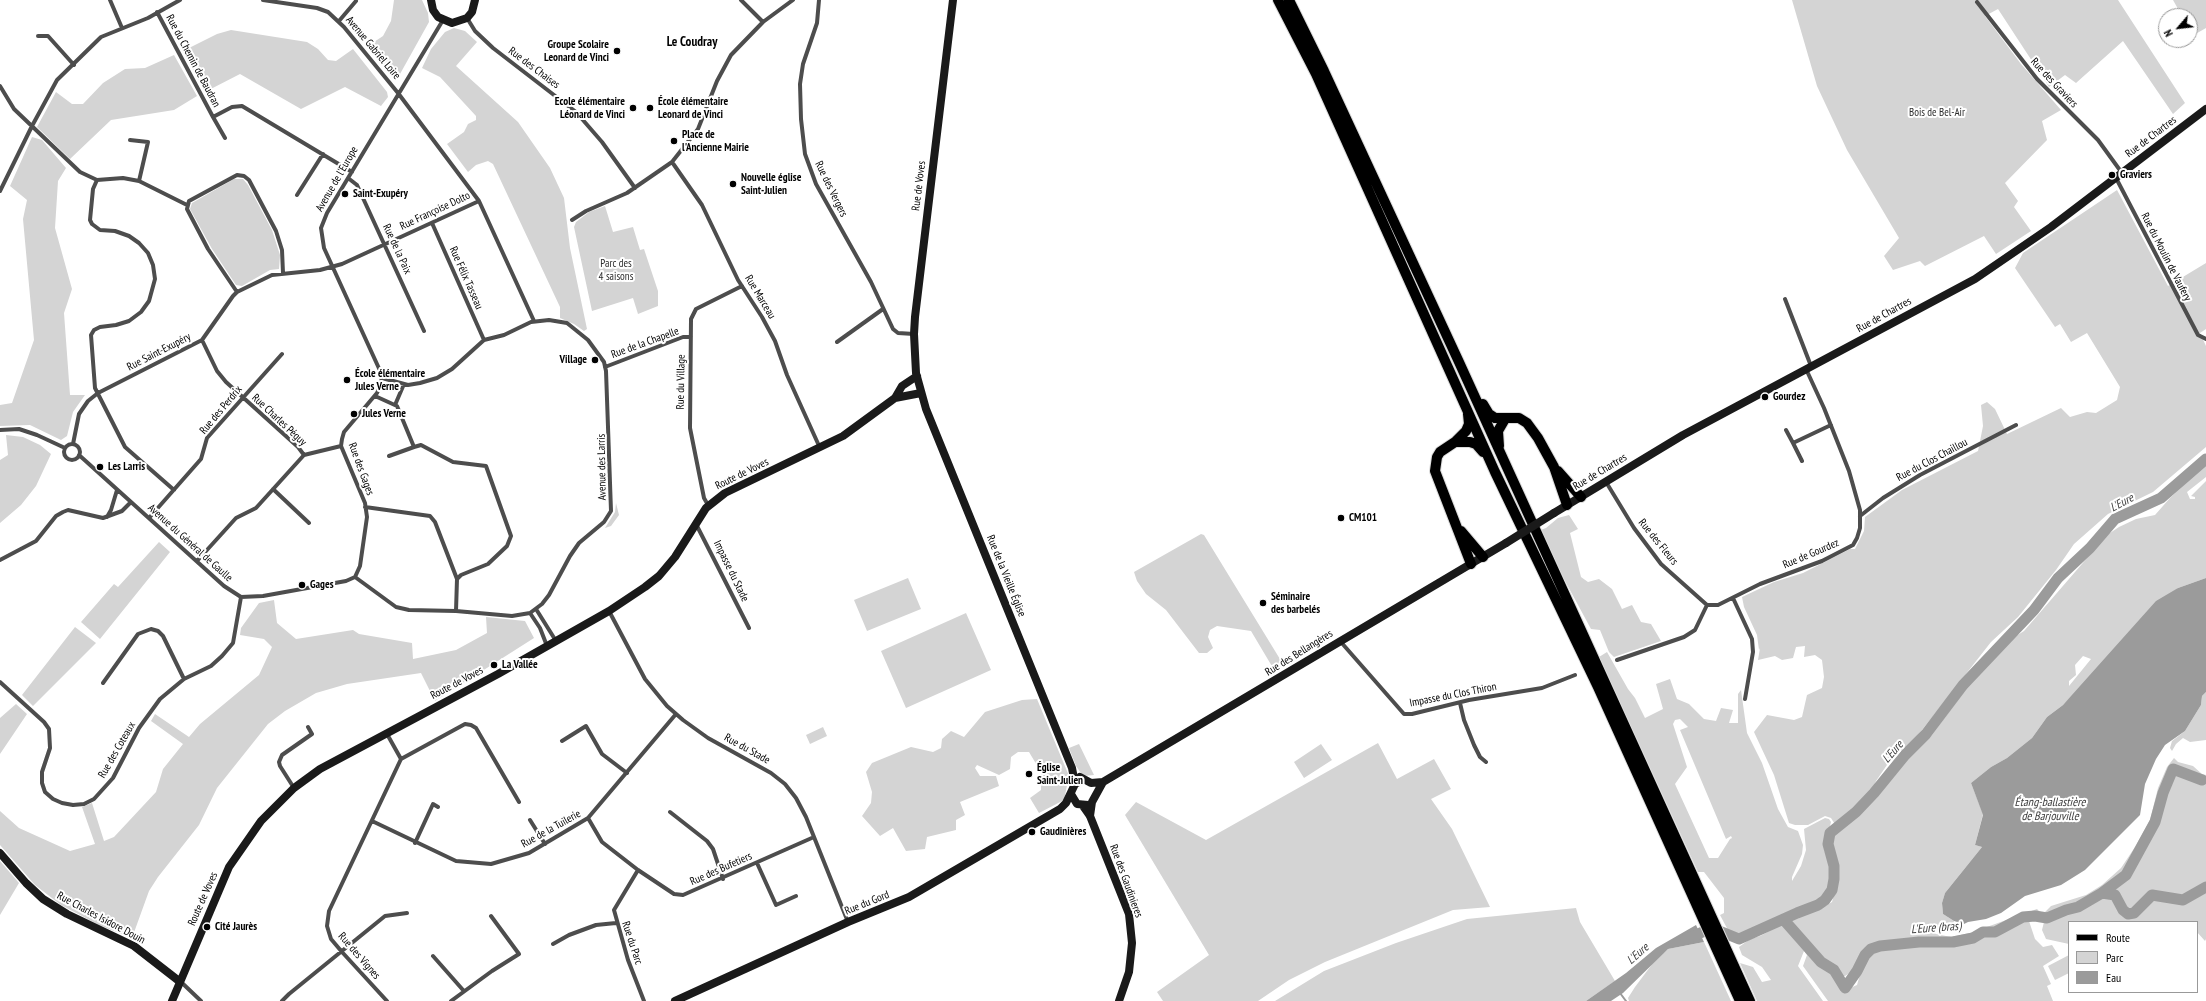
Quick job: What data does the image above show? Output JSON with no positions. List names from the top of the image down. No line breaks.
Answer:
{"streets":{"main road":["Rue de Chartres","Rue de Voves","Route de Voves","Rue de la Vieille Église","Rue des Bellangères","Rue des Gaudinieres","Rue du Gord","Rue Charles Isidore Douin"],"street":["Avenue Gabriel Loire","Rue du Chemin de Baudran","Rue des Chaises","Rue des Graviers","Avenue de l'Europe","Rue des Vergers","Rue Françoise Dolto","Rue de la Paix","Rue du Moulin de Vaufery","Rue Félix Tasseau","Rue Marceau","Rue de la Chapelle","Rue Saint-Exupéry","Rue du Village","Rue des Perdrix","Rue Charles Péguy","Rue du Clos Chaillou","Avenue des Larris","Rue des Gages","Rue des Fleurs","Avenue du Général de Gaulle","Rue de Gourdez","Impasse du Stade","Impasse du Clos Thiron","Rue du Stade","Rue des Coteaux","Rue de la Tuilerie","Rue des Bufetiers","Rue du Parc","Rue des Vignes"]},"crossings":[["Avenue Gabriel Loire","Avenue de l'Europe"],["Avenue Gabriel Loire","Rue Françoise Dolto"],["Rue du Chemin de Baudran","Avenue de l'Europe"],["Rue des Graviers","Rue de Chartres"],["Rue des Graviers","Rue du Moulin de Vaufery"],["Rue de Chartres","Rue du Moulin de Vaufery"],["Rue de Chartres","Rue des Fleurs"],["Rue de Chartres","Rue de Gourdez"],["Rue de Chartres","Rue des Bellangères"],["Avenue de l'Europe","Rue Françoise Dolto"],["Avenue de l'Europe","Rue de la Paix"],["Avenue de l'Europe","Rue Saint-Exupéry"],["Avenue de l'Europe","Rue des Gages"],["Rue de Voves","Rue des Vergers"],["Rue de Voves","Rue de la Vieille Église"],["Rue Françoise Dolto","Rue de la Paix"],["Rue Françoise Dolto","Rue Félix Tasseau"],["Rue Françoise Dolto","Rue Saint-Exupéry"],["Rue Marceau","Rue du Village"],["Rue Marceau","Route de Voves"],["Rue de la Chapelle","Rue du Village"],["Rue de la Chapelle","Avenue des Larris"],["Rue Saint-Exupéry","Rue Charles Péguy"],["Rue Saint-Exupéry","Avenue du Général de Gaulle"],["Rue du Village","Route de Voves"],["Rue des Perdrix","Rue Charles Péguy"],["Rue des Perdrix","Avenue du Général de Gaulle"],["Rue du Clos Chaillou","Rue de Gourdez"],["Route de Voves","Impasse du Stade"],["Route de Voves","Rue du Stade"],["Route de Voves","Rue Charles Isidore Douin"],["Rue des Fleurs","Rue de Gourdez"],["Avenue du Général de Gaulle","Rue des Coteaux"],["Rue des Bellangères","Impasse du Clos Thiron"],["Rue du Stade","Rue de la Tuilerie"],["Rue du Stade","Rue des Bufetiers"],["Rue du Stade","Rue du Gord"],["Rue de la Tuilerie","Rue des Bufetiers"],["Rue de la Tuilerie","Rue des Vignes"],["Rue des Bufetiers","Rue du Parc"]],"districts":["Le Coudray"],"water":["L'Eure","Étang-ballastière de Barjouville","L'Eure (bras)"],"parks":["Bois de Bel-Air","Parc des 4 saisons"],"places":["Groupe Scolaire Leonard de Vinci","Ecole élémentaire Léonard de Vinci","École élémentaire Leonard de Vinci","Place de l'Ancienne Mairie","Graviers","Nouvelle église Saint-Julien","Saint-Exupéry","Village","École élémentaire Jules Verne","Gourdez","Jules Verne","Les Larris","CM101","Gages","Séminaire des barbelés","La Vallée","Église Saint-Julien","Gaudinières","Cité Jaurès"],"legend":["Route","Parc","Eau"],"north":"bottom left"}
